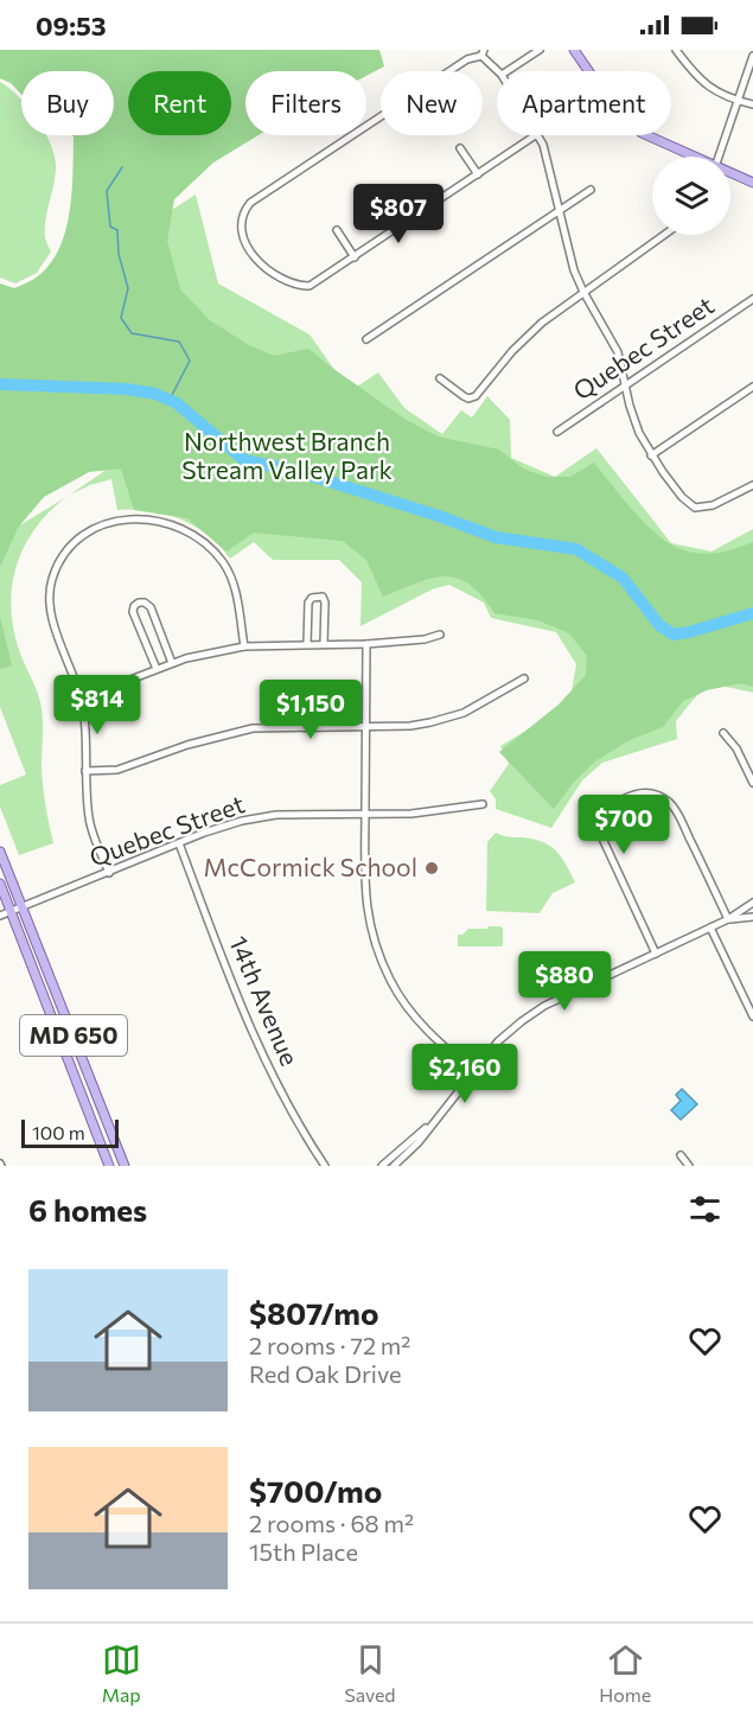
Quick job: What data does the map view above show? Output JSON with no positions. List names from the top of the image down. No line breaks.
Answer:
{"streets":{"main road":["MD 650"],"street":["Quebec Street","14th Avenue"]},"crossings":[["Quebec Street","14th Avenue"],["Quebec Street","MD 650"]],"parks":["Northwest Branch Stream Valley Park"],"places":["McCormick School"],"scale_bar":"100 m","page":{"status":"09:53","chip":["Buy","Rent","Filters","New","Apartment"],"price":["$807","$814","$1,150","$700","$880","$2,160"],"scale":"100 m","heading":"6 homes","list":[{"name":"$807/mo","note":"2 rooms · 72 m² · Red Oak Drive"},{"name":"$700/mo","note":"2 rooms · 68 m² · 15th Place"}],"tabs":["Map","Saved","Home"]}}
